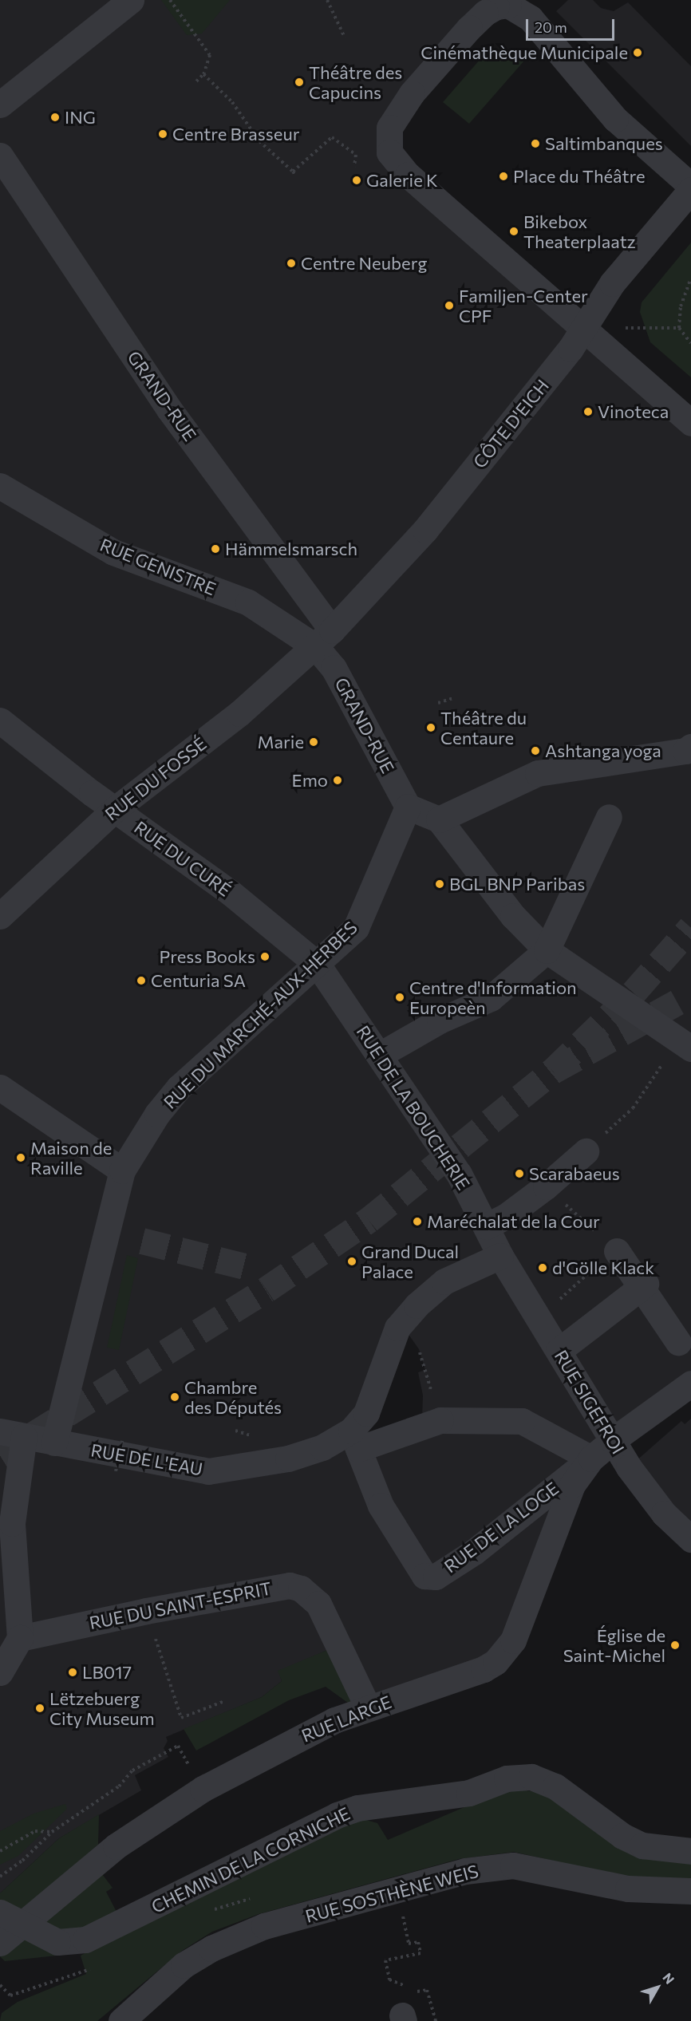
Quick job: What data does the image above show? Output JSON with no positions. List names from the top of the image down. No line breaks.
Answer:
{"streets":{"street":["GRAND-RUE","CÔTE D'EICH","RUE GENISTRE","RUE DU FOSSÉ","RUE DU CURÉ","RUE DU MARCHÉ-AUX-HERBES","RUE DE LA BOUCHERIE","RUE SIGEFROI","RUE DE L'EAU","RUE DE LA LOGE","RUE DU SAINT-ESPRIT","RUE LARGE","CHEMIN DE LA CORNICHE","RUE SOSTHÈNE WEIS"]},"crossings":[["GRAND-RUE","CÔTE D'EICH"],["GRAND-RUE","RUE GENISTRE"],["GRAND-RUE","RUE DU FOSSÉ"],["GRAND-RUE","RUE DU MARCHÉ-AUX-HERBES"],["CÔTE D'EICH","RUE GENISTRE"],["CÔTE D'EICH","RUE DU FOSSÉ"],["RUE GENISTRE","RUE DU FOSSÉ"],["RUE DU FOSSÉ","RUE DU CURÉ"],["RUE DU CURÉ","RUE DU MARCHÉ-AUX-HERBES"],["RUE DU CURÉ","RUE DE LA BOUCHERIE"],["RUE DU MARCHÉ-AUX-HERBES","RUE DE LA BOUCHERIE"],["RUE DU MARCHÉ-AUX-HERBES","RUE DE L'EAU"],["RUE DE LA BOUCHERIE","RUE SIGEFROI"],["RUE SIGEFROI","RUE LARGE"],["RUE DE L'EAU","RUE DE LA LOGE"],["RUE DE L'EAU","RUE LARGE"],["RUE DE LA LOGE","RUE LARGE"],["RUE DU SAINT-ESPRIT","RUE LARGE"]],"places":["Cinémathèque Municipale","Théâtre des Capucins","ING","Centre Brasseur","Saltimbanques","Place du Théâtre","Galerie K","Bikebox Theaterplaatz","Centre Neuberg","Familjen-Center CPF","Vinoteca","Hämmelsmarsch","Théâtre du Centaure","Marie","Ashtanga yoga","Emo","BGL BNP Paribas","Press Books","Centuria SA","Centre d'Information Europeèn","Maison de Raville","Scarabaeus","Maréchalat de la Cour","Grand Ducal Palace","d'Gölle Klack","Chambre des Députés","Église de Saint-Michel","LB017","Lëtzebuerg City Museum"],"scale_bar":"20 m","north":"top right"}
